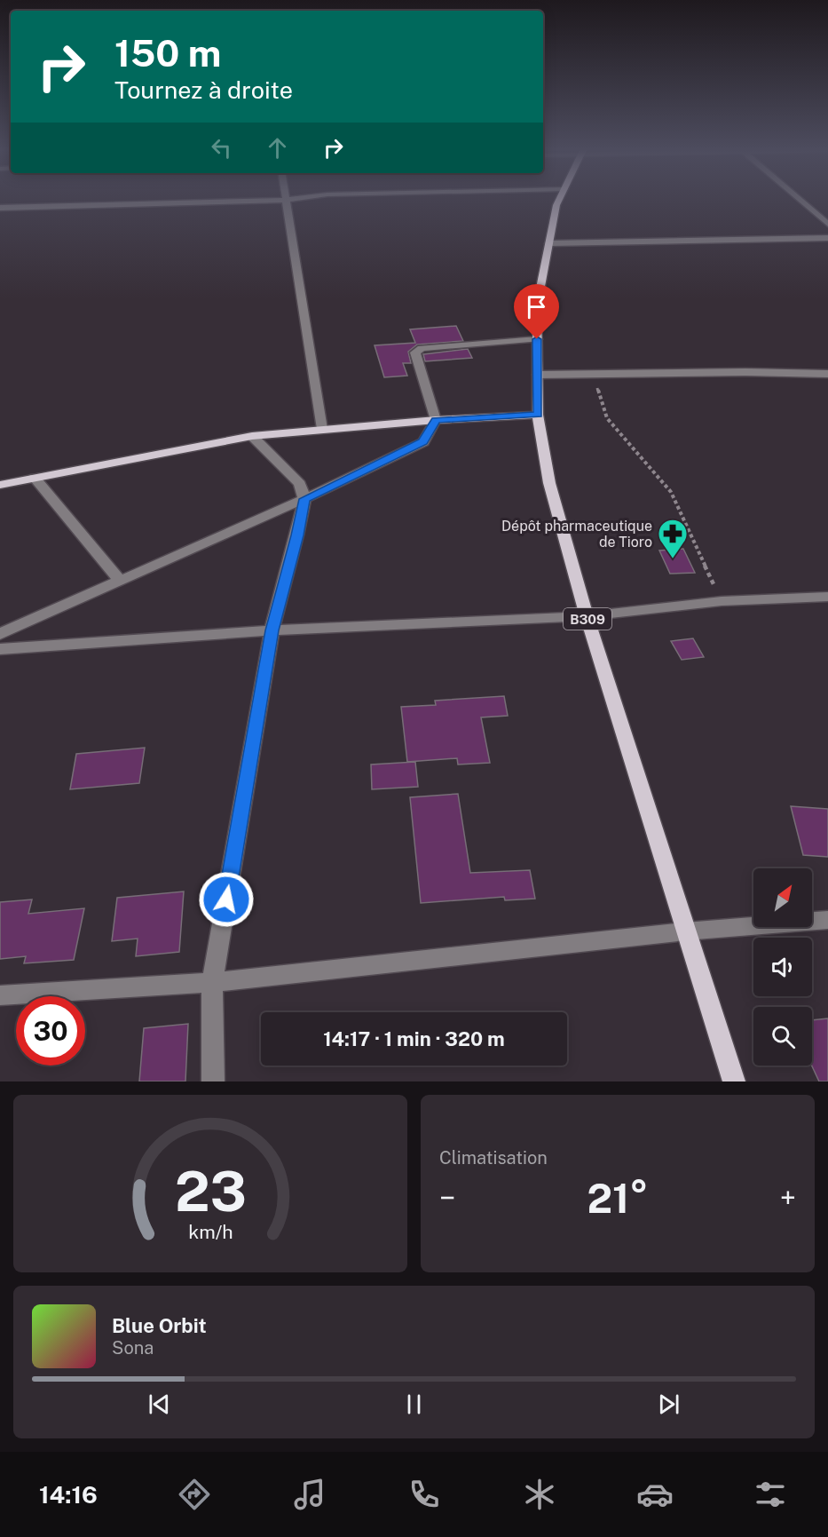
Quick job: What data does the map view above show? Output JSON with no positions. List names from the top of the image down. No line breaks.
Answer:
{"streets":{"main road":["B309"]},"places":{"pharmacy":["Dépôt pharmaceutique de Tioro"]},"north":"top right","page":{"turn":["150 m","Tournez à droite"],"limit":"30","trip":"14:17 · 1 min · 320 m","tile":"Climatisation","heat":["−","21°","+"],"song":["Blue Orbit","Sona"],"tabs":"14:16","gauge":["23","km/h"]}}
